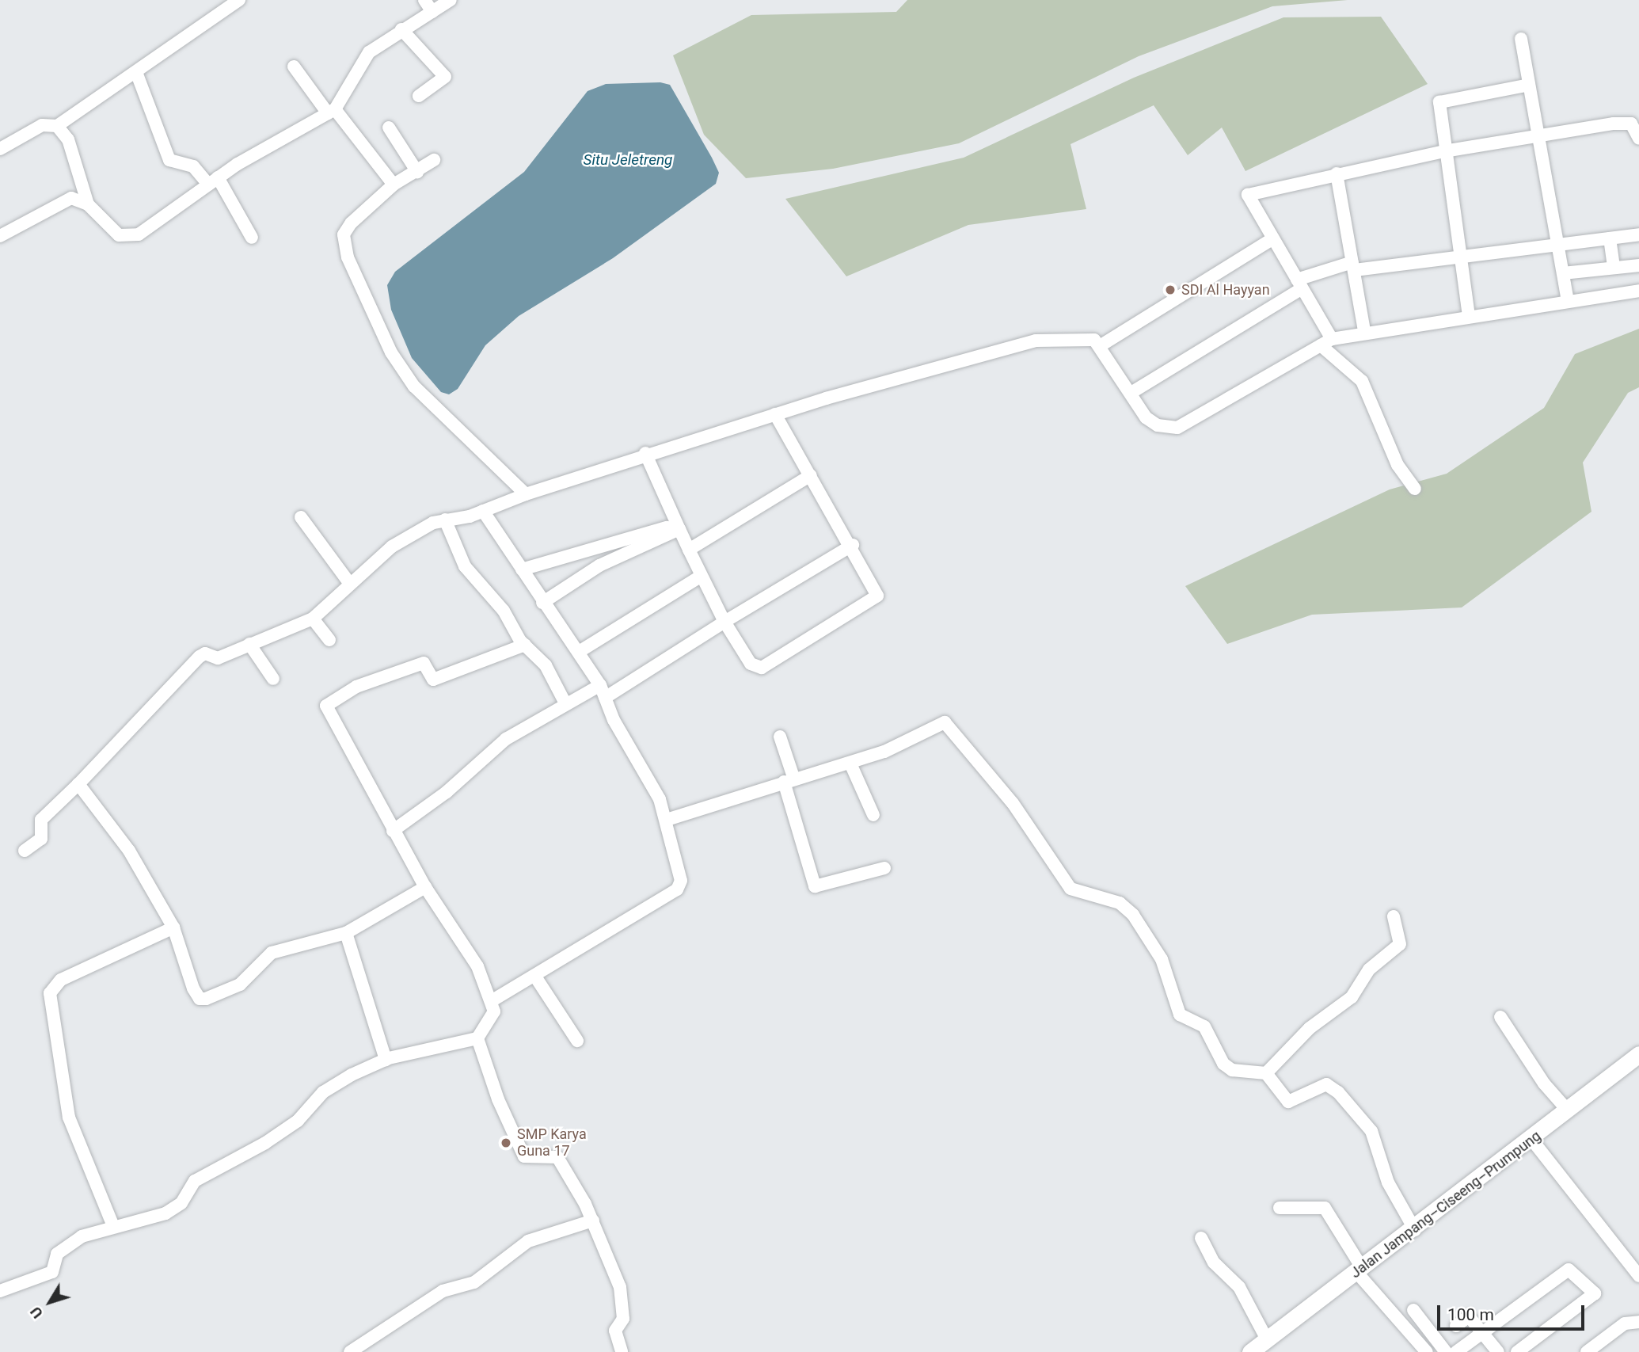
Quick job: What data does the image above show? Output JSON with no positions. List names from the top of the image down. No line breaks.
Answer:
{"streets":{"main road":["Jalan Jampang–Ciseeng–Prumpung"]},"water":["Situ Jeletreng"],"places":["SDI Al Hayyan","SMP Karya Guna 17"],"scale_bar":"100 m","north":"bottom left"}
